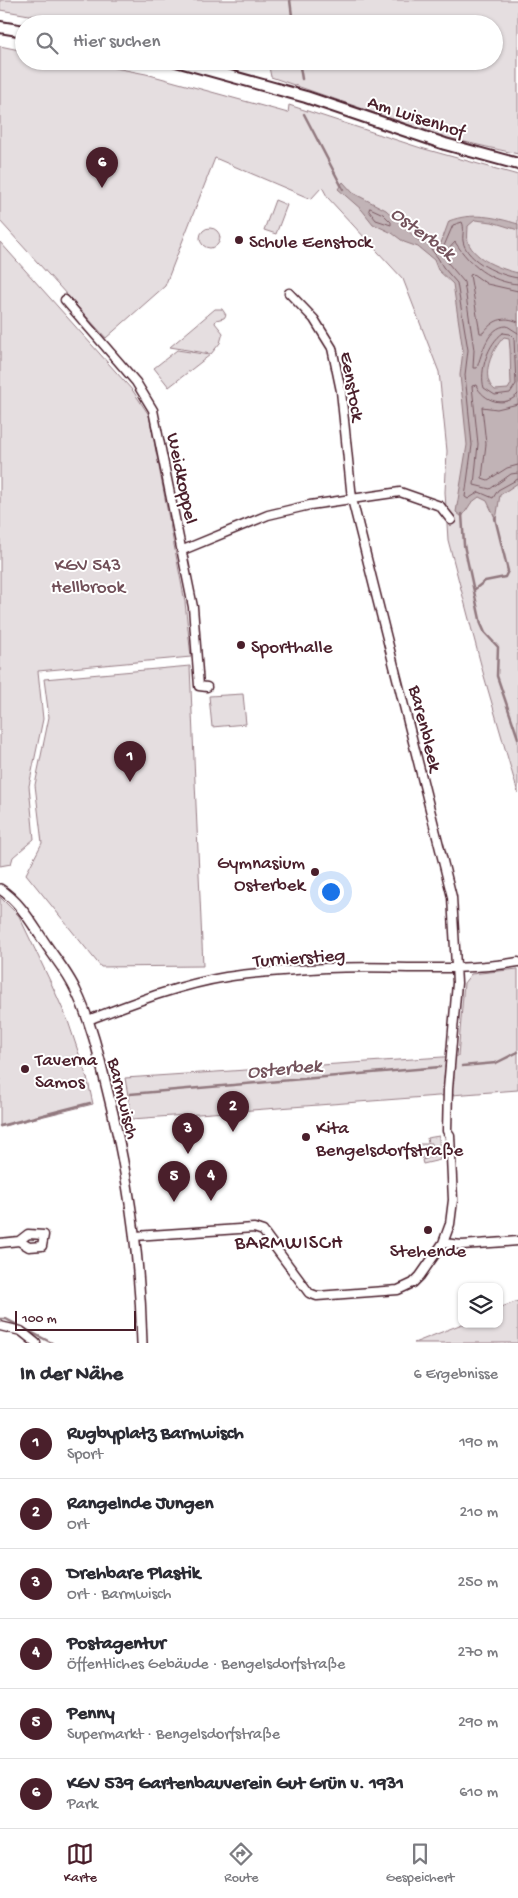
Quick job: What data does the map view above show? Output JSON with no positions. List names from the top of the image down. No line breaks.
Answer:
{"streets":{"main road":["Am Luisenhof"],"street":["Eenstock","Weidkoppel","Barenbleek","Turnierstieg","Barmwisch"]},"crossings":[["Eenstock","Barenbleek"],["Barenbleek","Turnierstieg"],["Barenbleek","Barmwisch"],["Turnierstieg","Barmwisch"]],"districts":["BARMWISCH"],"water":["Osterbek"],"parks":["KGV 543 Hellbrook"],"places":["Schule Eenstock","Sporthalle","Gymnasium Osterbek","Taverna Samos","Kita Bengelsdorfstraße","Stehende"],"scale_bar":"100 m","page":{"search":"Hier suchen","pins":["6","1","2","3","4","5"],"scale":"100 m","heading":["In der Nähe","6 Ergebnisse"],"list":[{"mark":"1","name":"Rugbyplatz Barmwisch","note":"Sport","value":"190 m"},{"mark":"2","name":"Rangelnde Jungen","note":"Ort","value":"210 m"},{"mark":"3","name":"Drehbare Plastik","note":"Ort · Barmwisch","value":"250 m"},{"mark":"4","name":"Postagentur","note":"Öffentliches Gebäude · Bengelsdorfstraße","value":"270 m"},{"mark":"5","name":"Penny","note":"Supermarkt · Bengelsdorfstraße","value":"290 m"},{"mark":"6","name":"KGV 539 Gartenbauverein Gut Grün v. 1931","note":"Park","value":"610 m"}],"nav":["Karte","Route","Gespeichert"]}}
